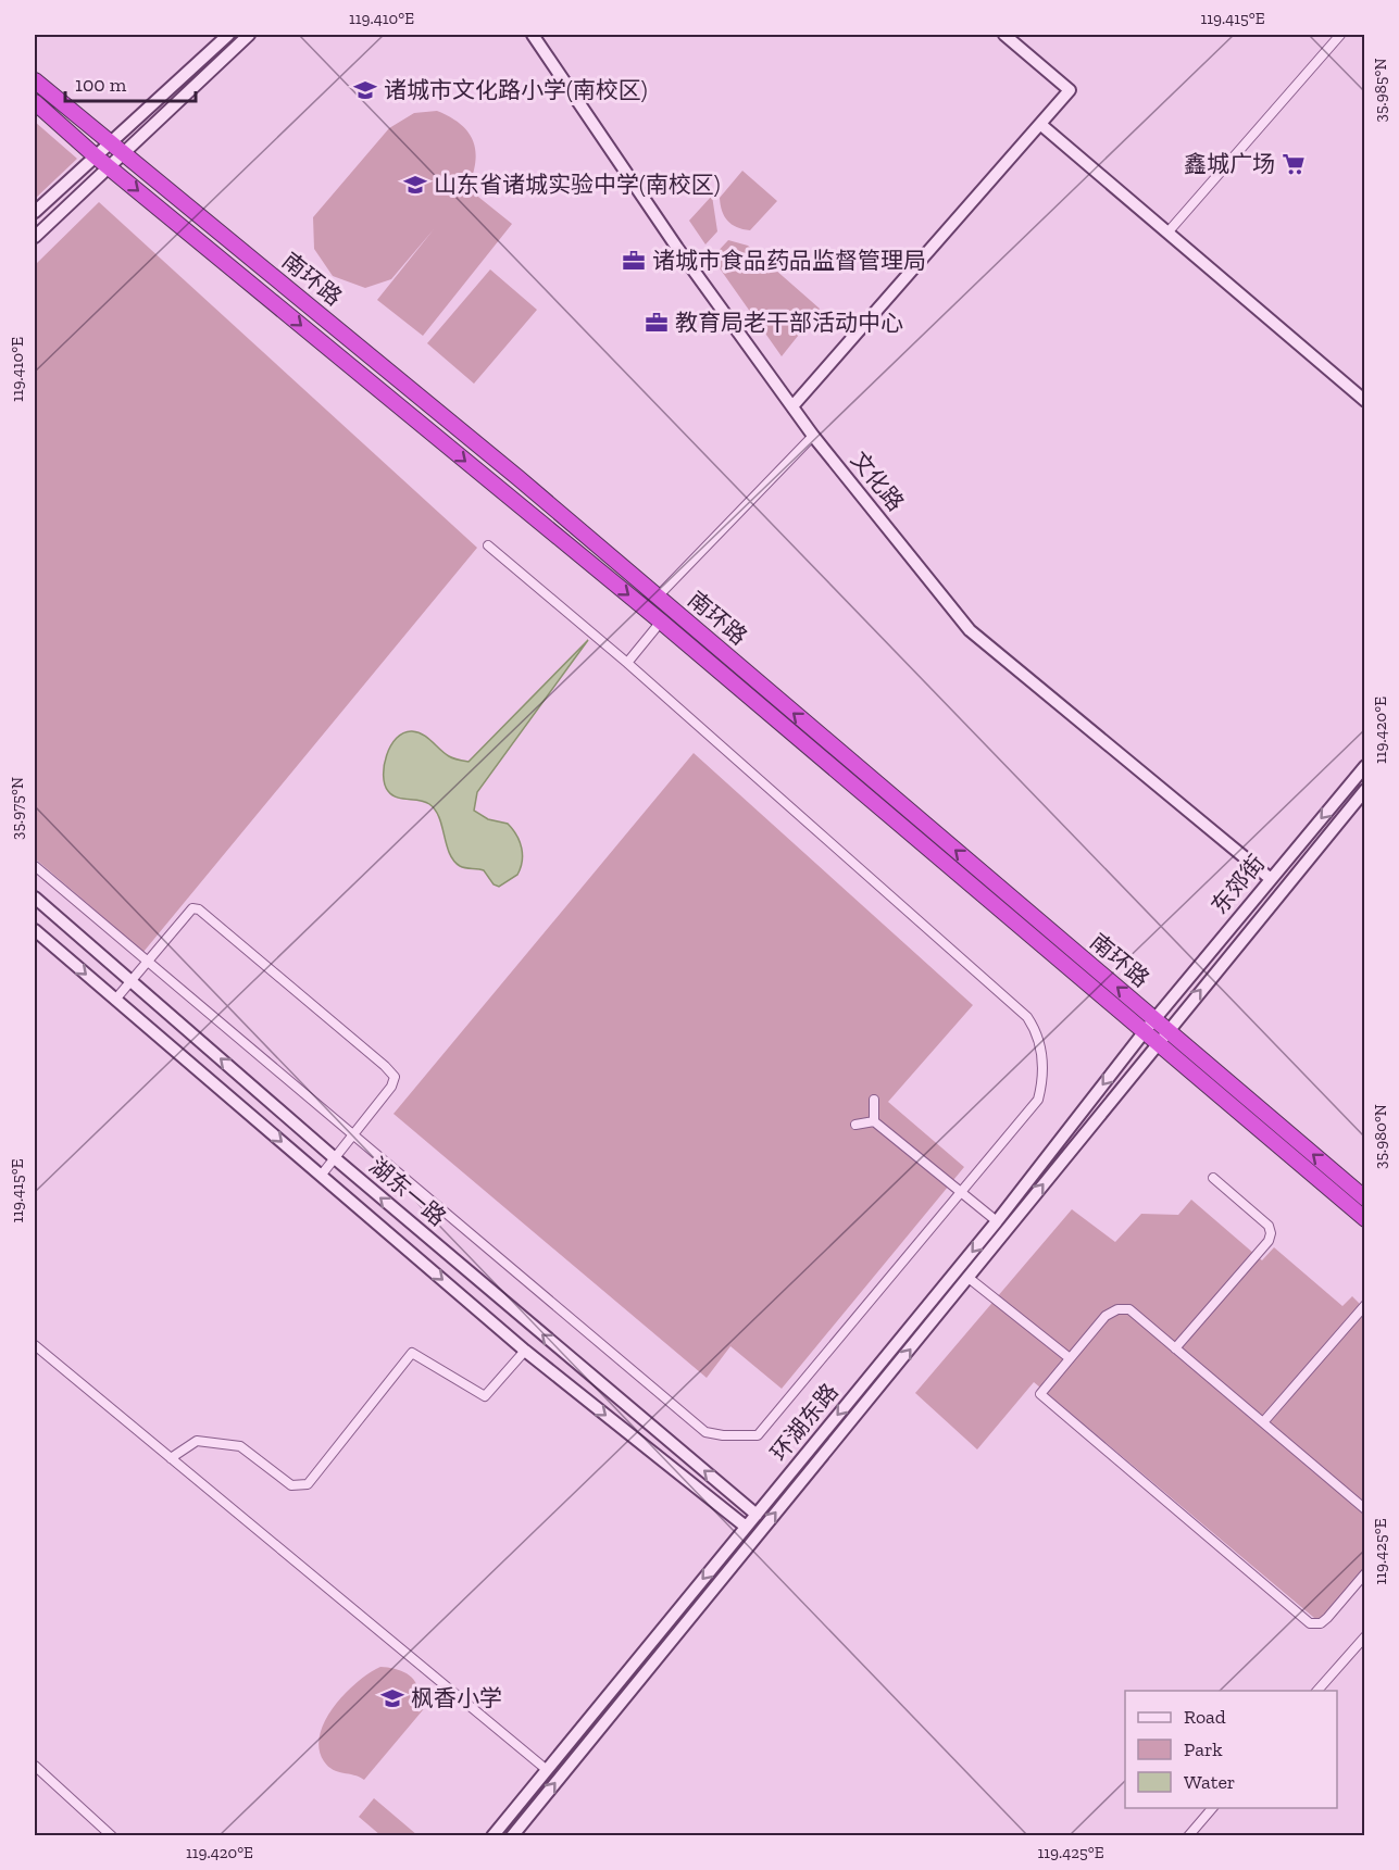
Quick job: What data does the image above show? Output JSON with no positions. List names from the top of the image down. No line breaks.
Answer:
{"streets":{"highway":["南环路"],"main road":["文化路","东郊街","湖东一路","环湖东路"]},"crossings":[["南环路","东郊街"],["南环路","环湖东路"],["文化路","东郊街"],["东郊街","环湖东路"],["湖东一路","环湖东路"]],"places":{"school or university":["诸城市文化路小学(南校区)","山东省诸城实验中学(南校区)","枫香小学"],"supermarket":["鑫城广场"],"office":["诸城市食品药品监督管理局","教育局老干部活动中心"]},"legend":["Road","Park","Water"],"scale_bar":"100 m","coordinates":["119.410°E","119.415°E","35.985°N","119.420°E","35.975°N","35.980°N","119.425°E"]}
